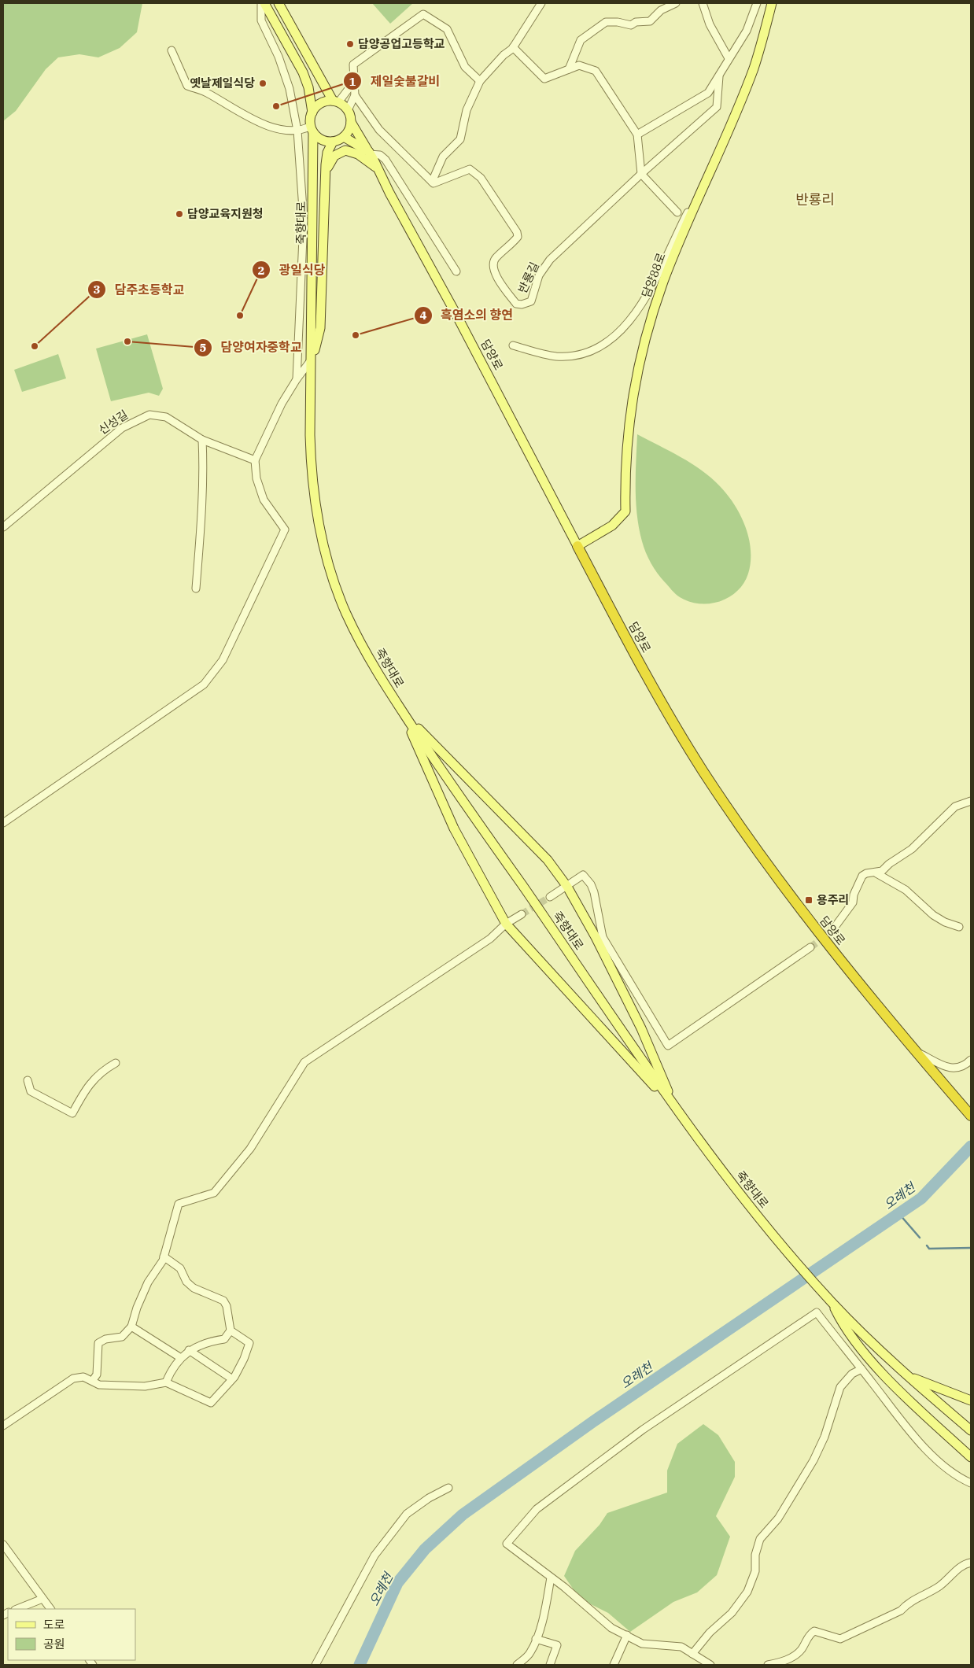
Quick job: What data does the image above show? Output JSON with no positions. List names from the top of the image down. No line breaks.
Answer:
{"streets":{"highway":["담양로"],"main road":["죽향대로","담양88로"],"street":["반룡길","신성길"]},"crossings":[["죽향대로","담양로"],["담양88로","담양로"]],"districts":["반룡리"],"water":["오례천"],"places":{"other":["담양공업고등학교","옛날제일식당","제일숯불갈비","담양교육지원청","광일식당","흑염소의 향연","담양여자중학교","담주초등학교"],"transit":["용주리"]},"legend":["도로","공원"]}
